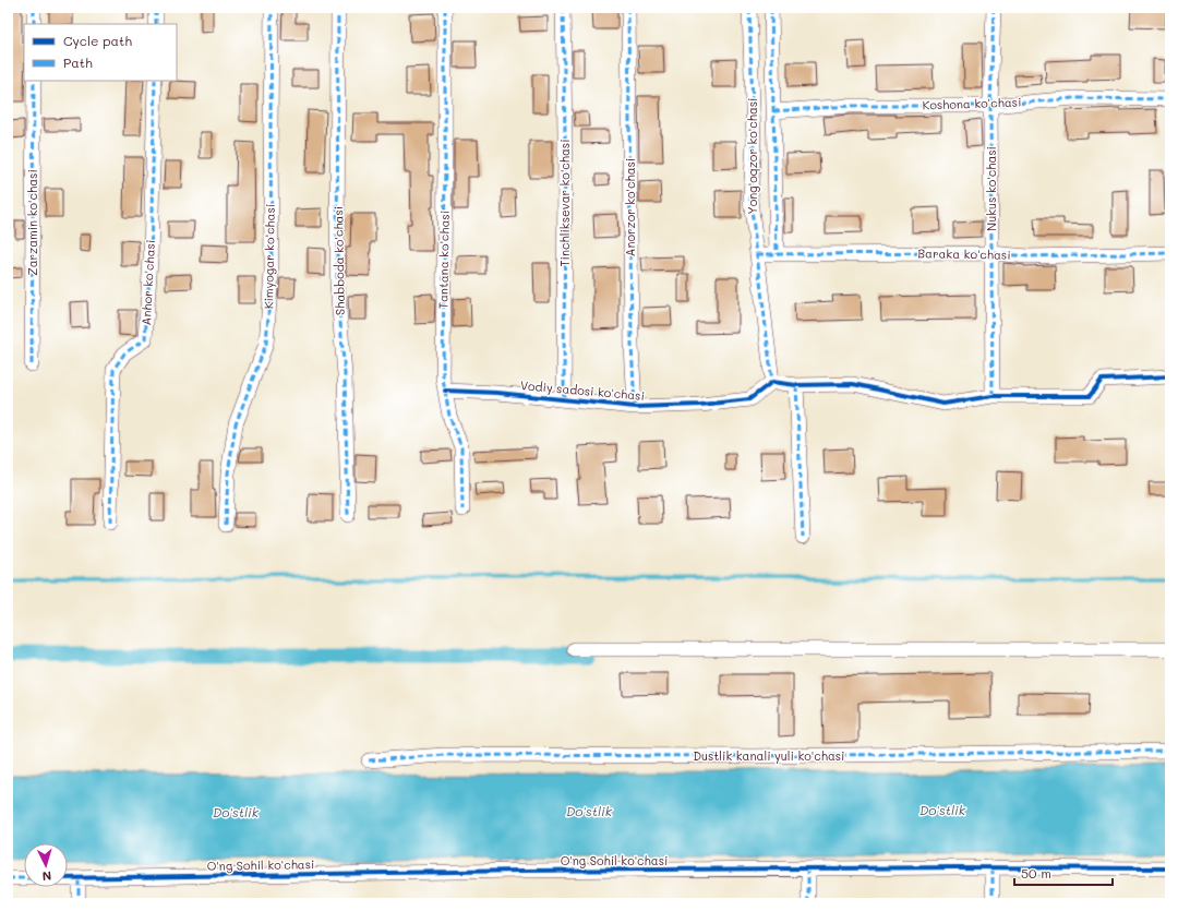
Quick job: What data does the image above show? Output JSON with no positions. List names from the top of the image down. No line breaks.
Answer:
{"streets":{"street":["Koshona ko'chasi","Yong'oqzor ko'chasi","Nukus ko'chasi","Tinchliksevar ko'chasi","Anorzor ko'chasi","Zarzamin ko'chasi","Baraka ko'chasi","Kimyogar ko'chasi","Tantana ko'chasi","Shabboda ko'chasi","Anhor ko'chasi","Vodiy sadosi ko'chasi","Dustlik kanali yuli ko'chasi","O'ng Sohil ko'chasi"]},"crossings":[["Koshona ko'chasi","Nukus ko'chasi"],["Yong'oqzor ko'chasi","Baraka ko'chasi"],["Yong'oqzor ko'chasi","Vodiy sadosi ko'chasi"],["Nukus ko'chasi","Baraka ko'chasi"],["Tinchliksevar ko'chasi","Vodiy sadosi ko'chasi"],["Anorzor ko'chasi","Vodiy sadosi ko'chasi"],["Tantana ko'chasi","Vodiy sadosi ko'chasi"]],"water":["Do'stlik"],"legend":["Cycle path","Path"],"scale_bar":"50 m","north":"bottom"}
